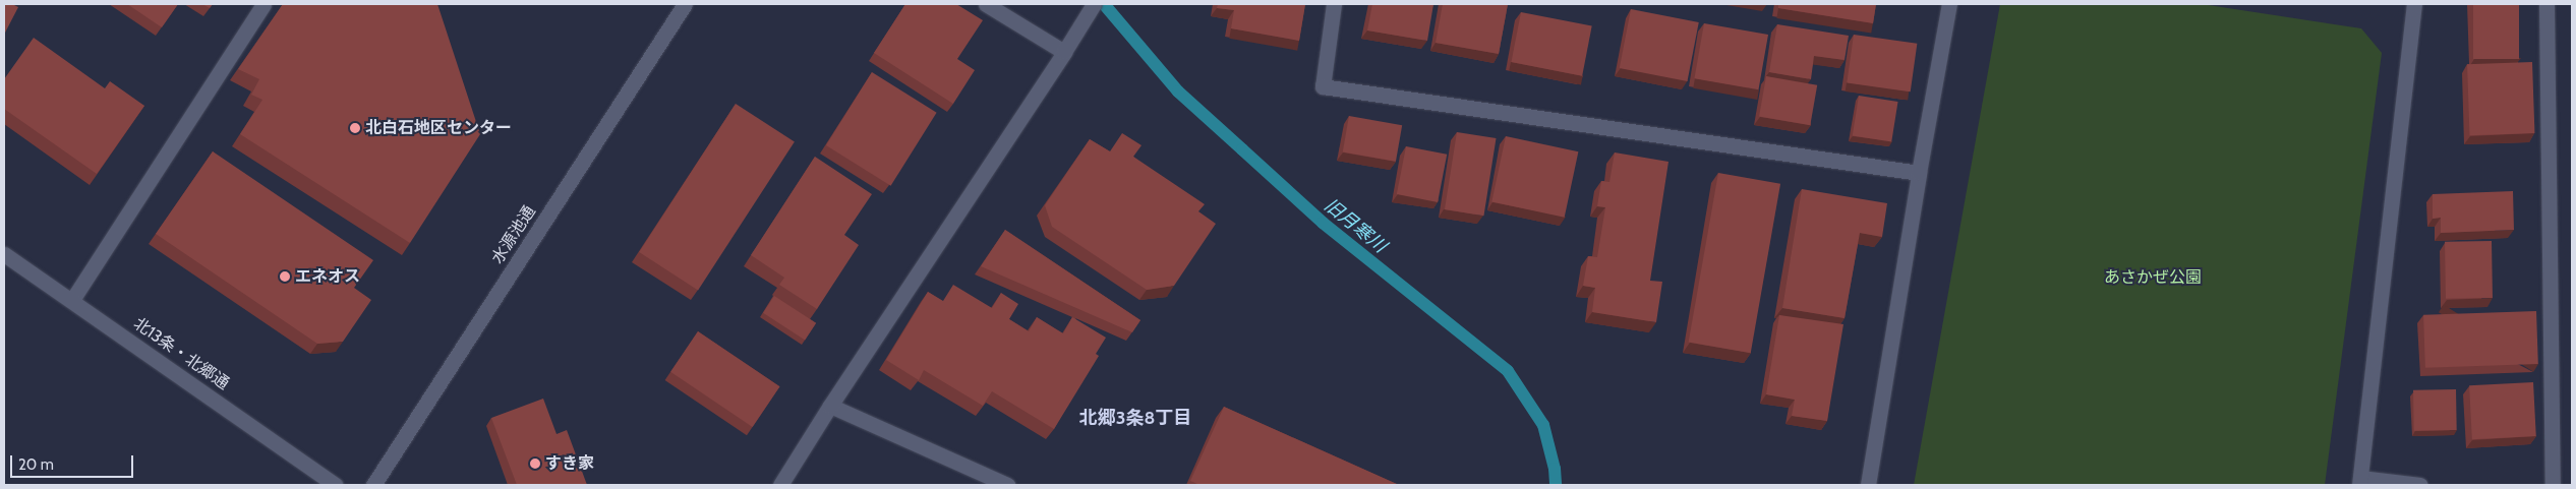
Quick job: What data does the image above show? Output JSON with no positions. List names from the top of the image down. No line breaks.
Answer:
{"streets":{"street":["水源池通","北13条・北郷通"]},"districts":["北郷3条8丁目"],"water":["旧月寒川"],"parks":["あさかぜ公園"],"places":["北白石地区センター","エネオス","すき家"],"scale_bar":"20 m"}
